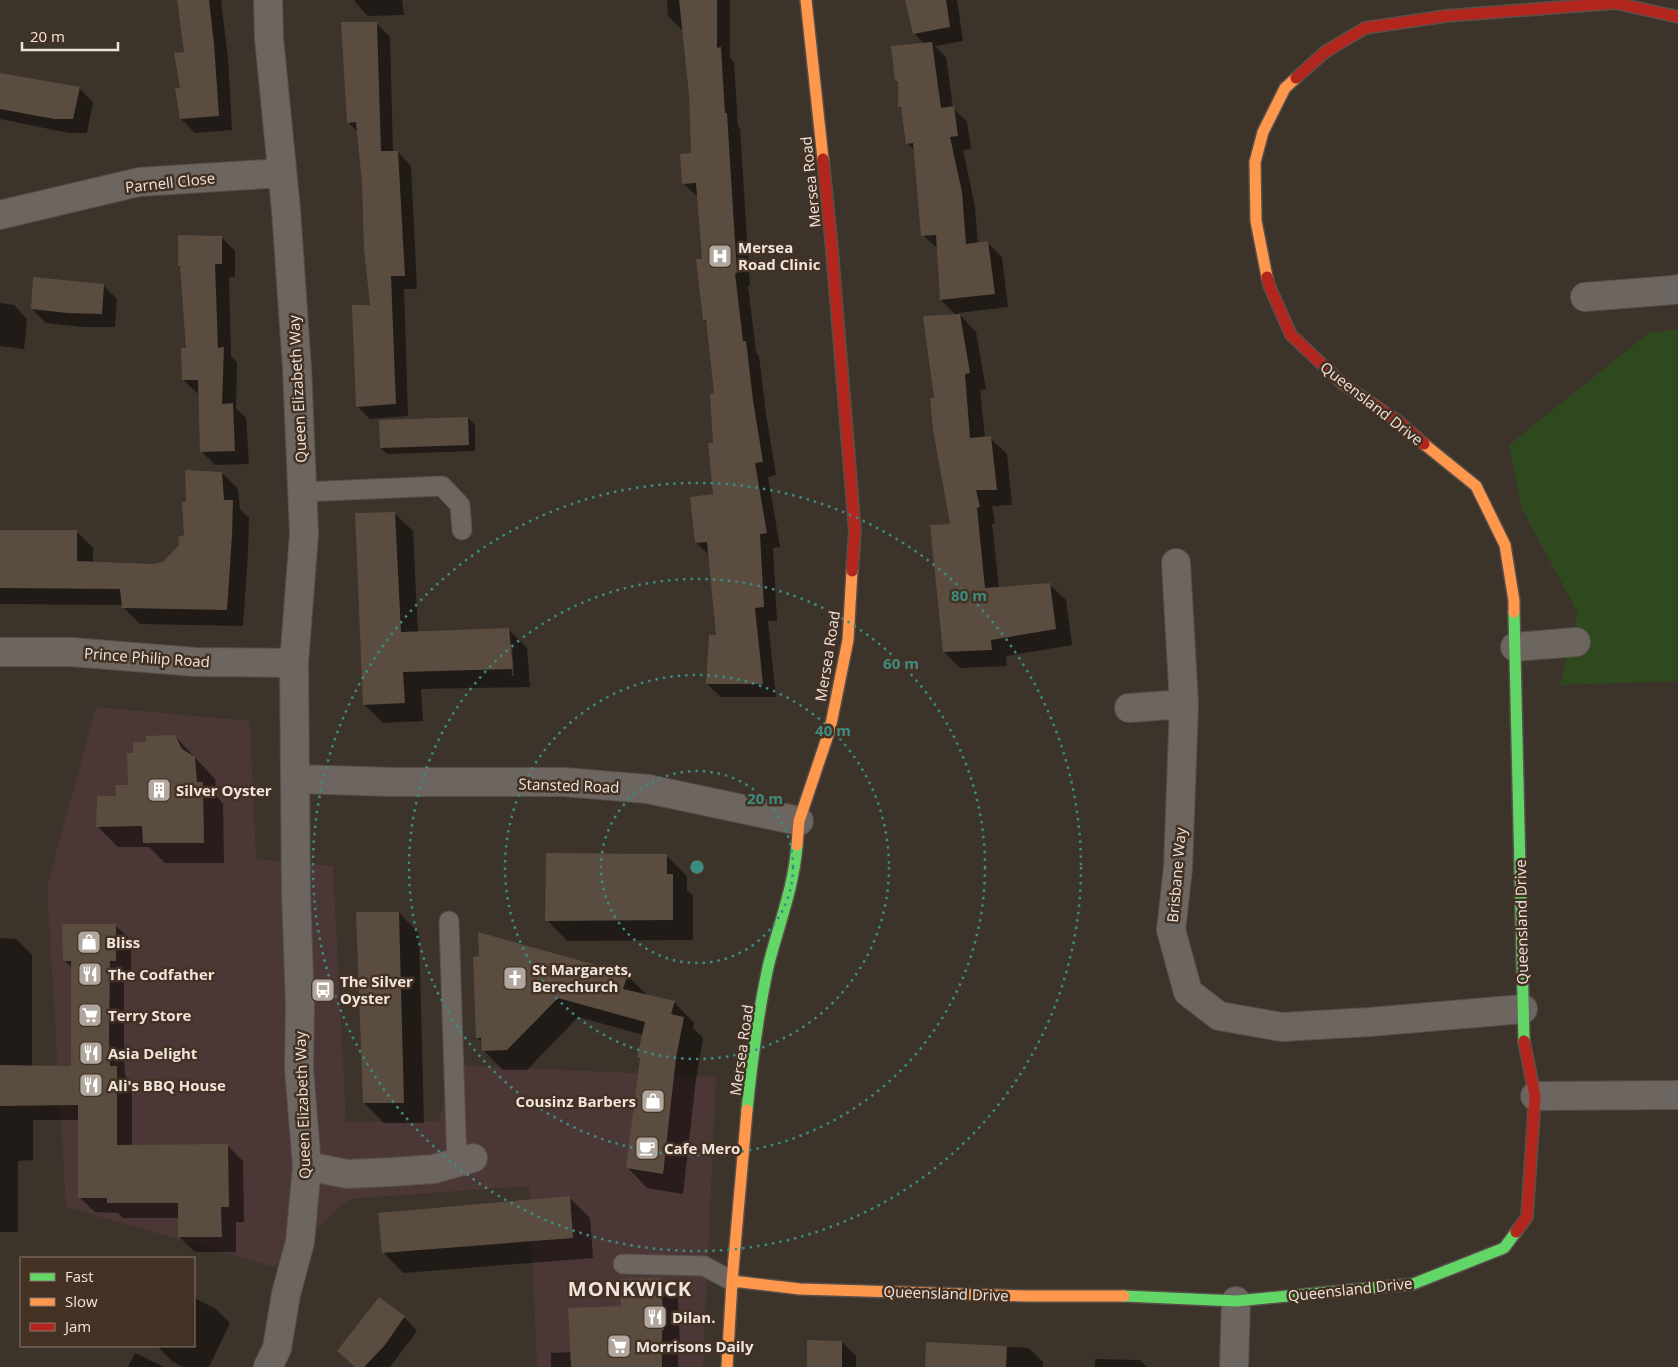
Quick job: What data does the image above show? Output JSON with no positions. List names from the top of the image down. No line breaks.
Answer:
{"streets":{"street":["Parnell Close","Mersea Road","Queen Elizabeth Way","Queensland Drive","Prince Philip Road","Stansted Road","Brisbane Way"]},"crossings":[["Parnell Close","Queen Elizabeth Way"],["Mersea Road","Queensland Drive"],["Mersea Road","Stansted Road"],["Queen Elizabeth Way","Prince Philip Road"],["Queen Elizabeth Way","Stansted Road"],["Queensland Drive","Brisbane Way"]],"districts":["MONKWICK"],"places":{"hospital":["Mersea Road Clinic"],"building":["Silver Oyster"],"shop":["Bliss","Cousinz Barbers"],"restaurant":["The Codfather","Asia Delight","Ali's BBQ House","Dilan."],"church":["St Margarets, Berechurch"],"bus stop":["The Silver Oyster"],"supermarket":["Terry Store","Morrisons Daily"],"cafe":["Cafe Mero"]},"legend":["Fast","Slow","Jam"],"scale_bar":"20 m","rings":["80 m","60 m","40 m","20 m"]}
